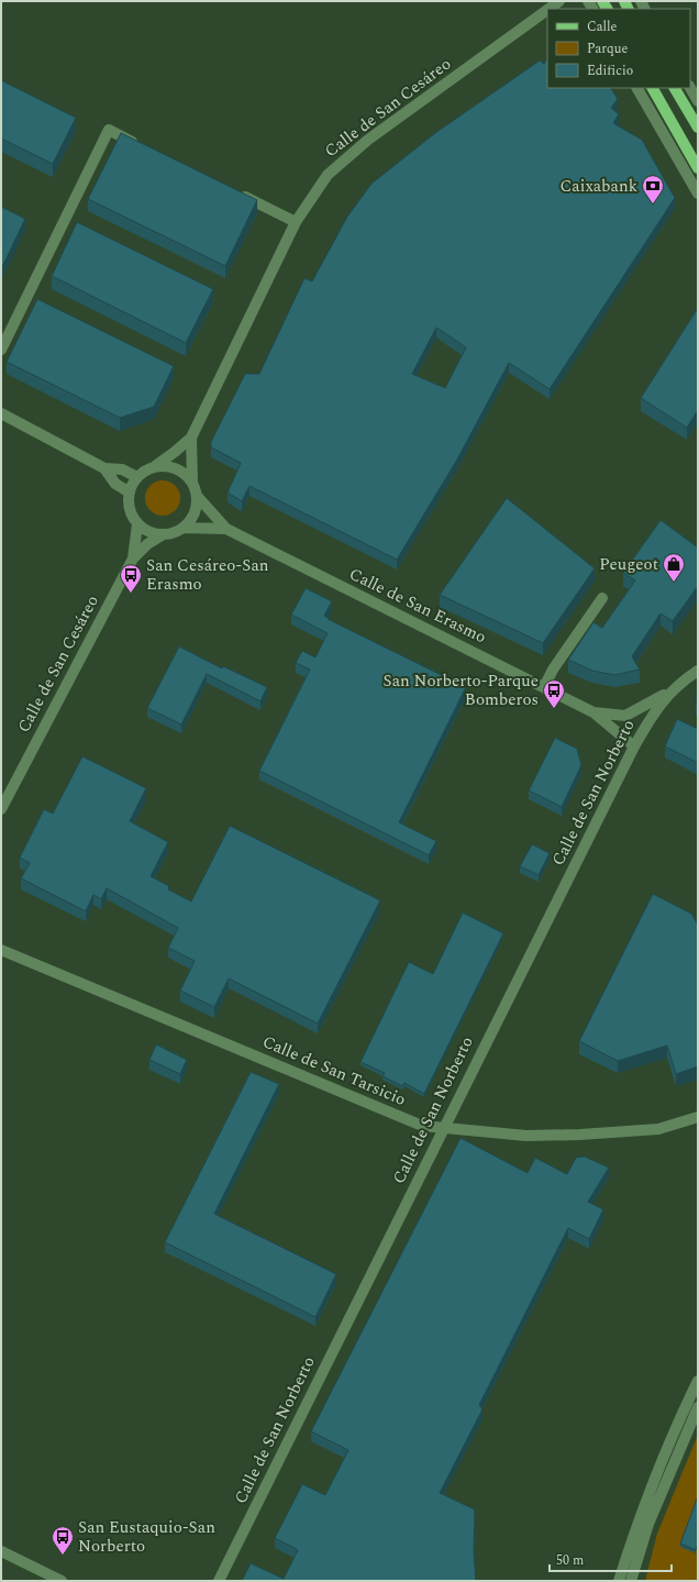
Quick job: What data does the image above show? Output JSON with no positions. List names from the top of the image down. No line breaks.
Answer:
{"streets":{"street":["Calle de San Cesáreo","Calle de San Erasmo","Calle de San Norberto","Calle de San Tarsicio"]},"crossings":[["Calle de San Cesáreo","Calle de San Erasmo"],["Calle de San Erasmo","Calle de San Norberto"],["Calle de San Norberto","Calle de San Tarsicio"]],"places":{"bank":["Caixabank"],"shop":["Peugeot"],"bus stop":["San Cesáreo-San Erasmo","San Norberto-Parque Bomberos","San Eustaquio-San Norberto"]},"legend":["Calle","Parque","Edificio"],"scale_bar":"50 m"}
